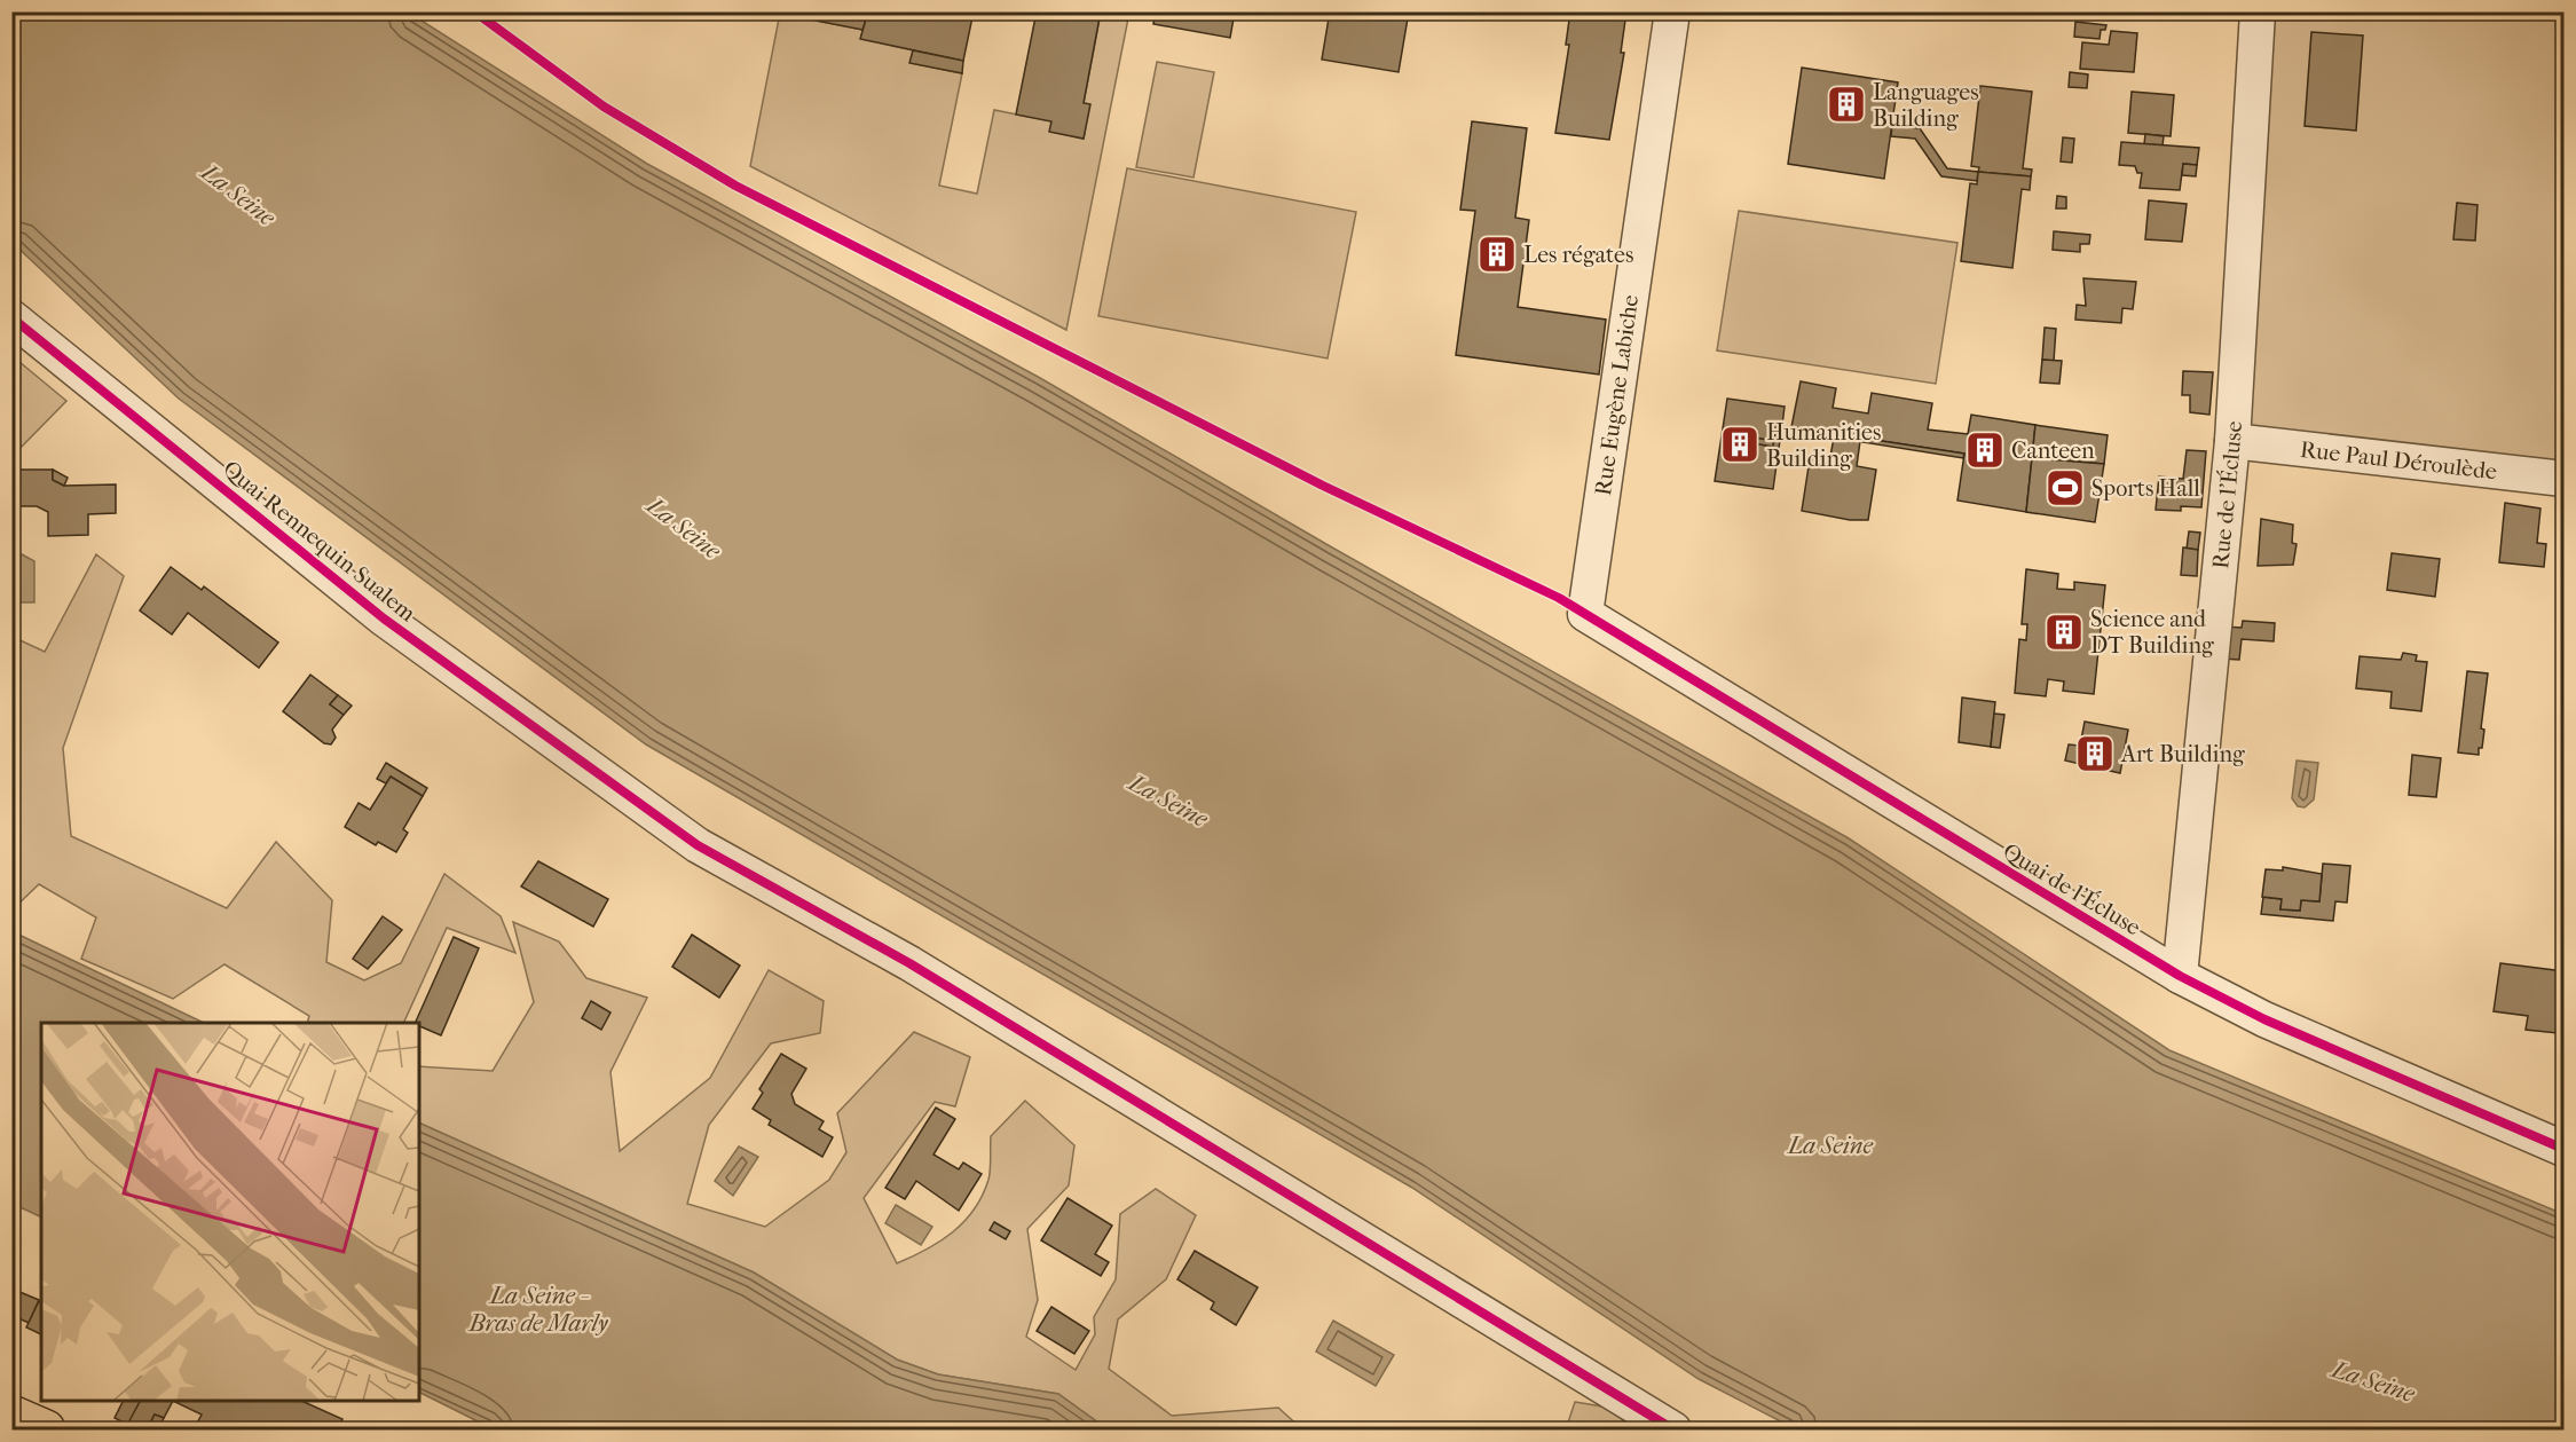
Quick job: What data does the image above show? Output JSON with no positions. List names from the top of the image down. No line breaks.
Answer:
{"streets":{"street":["Rue Eugène Labiche","Rue Paul Déroulède","Rue de l'Écluse","Quai Rennequin Sualem","Quai de l'Écluse"]},"crossings":[["Rue Eugène Labiche","Quai de l'Écluse"],["Rue Paul Déroulède","Rue de l'Écluse"],["Rue de l'Écluse","Quai de l'Écluse"]],"water":["La Seine","La Seine - Bras de Marly"],"places":{"building":["Languages Building","Les régates","Humanities Building","Canteen","Science and DT Building","Art Building"],"sports":["Sports Hall"]}}
